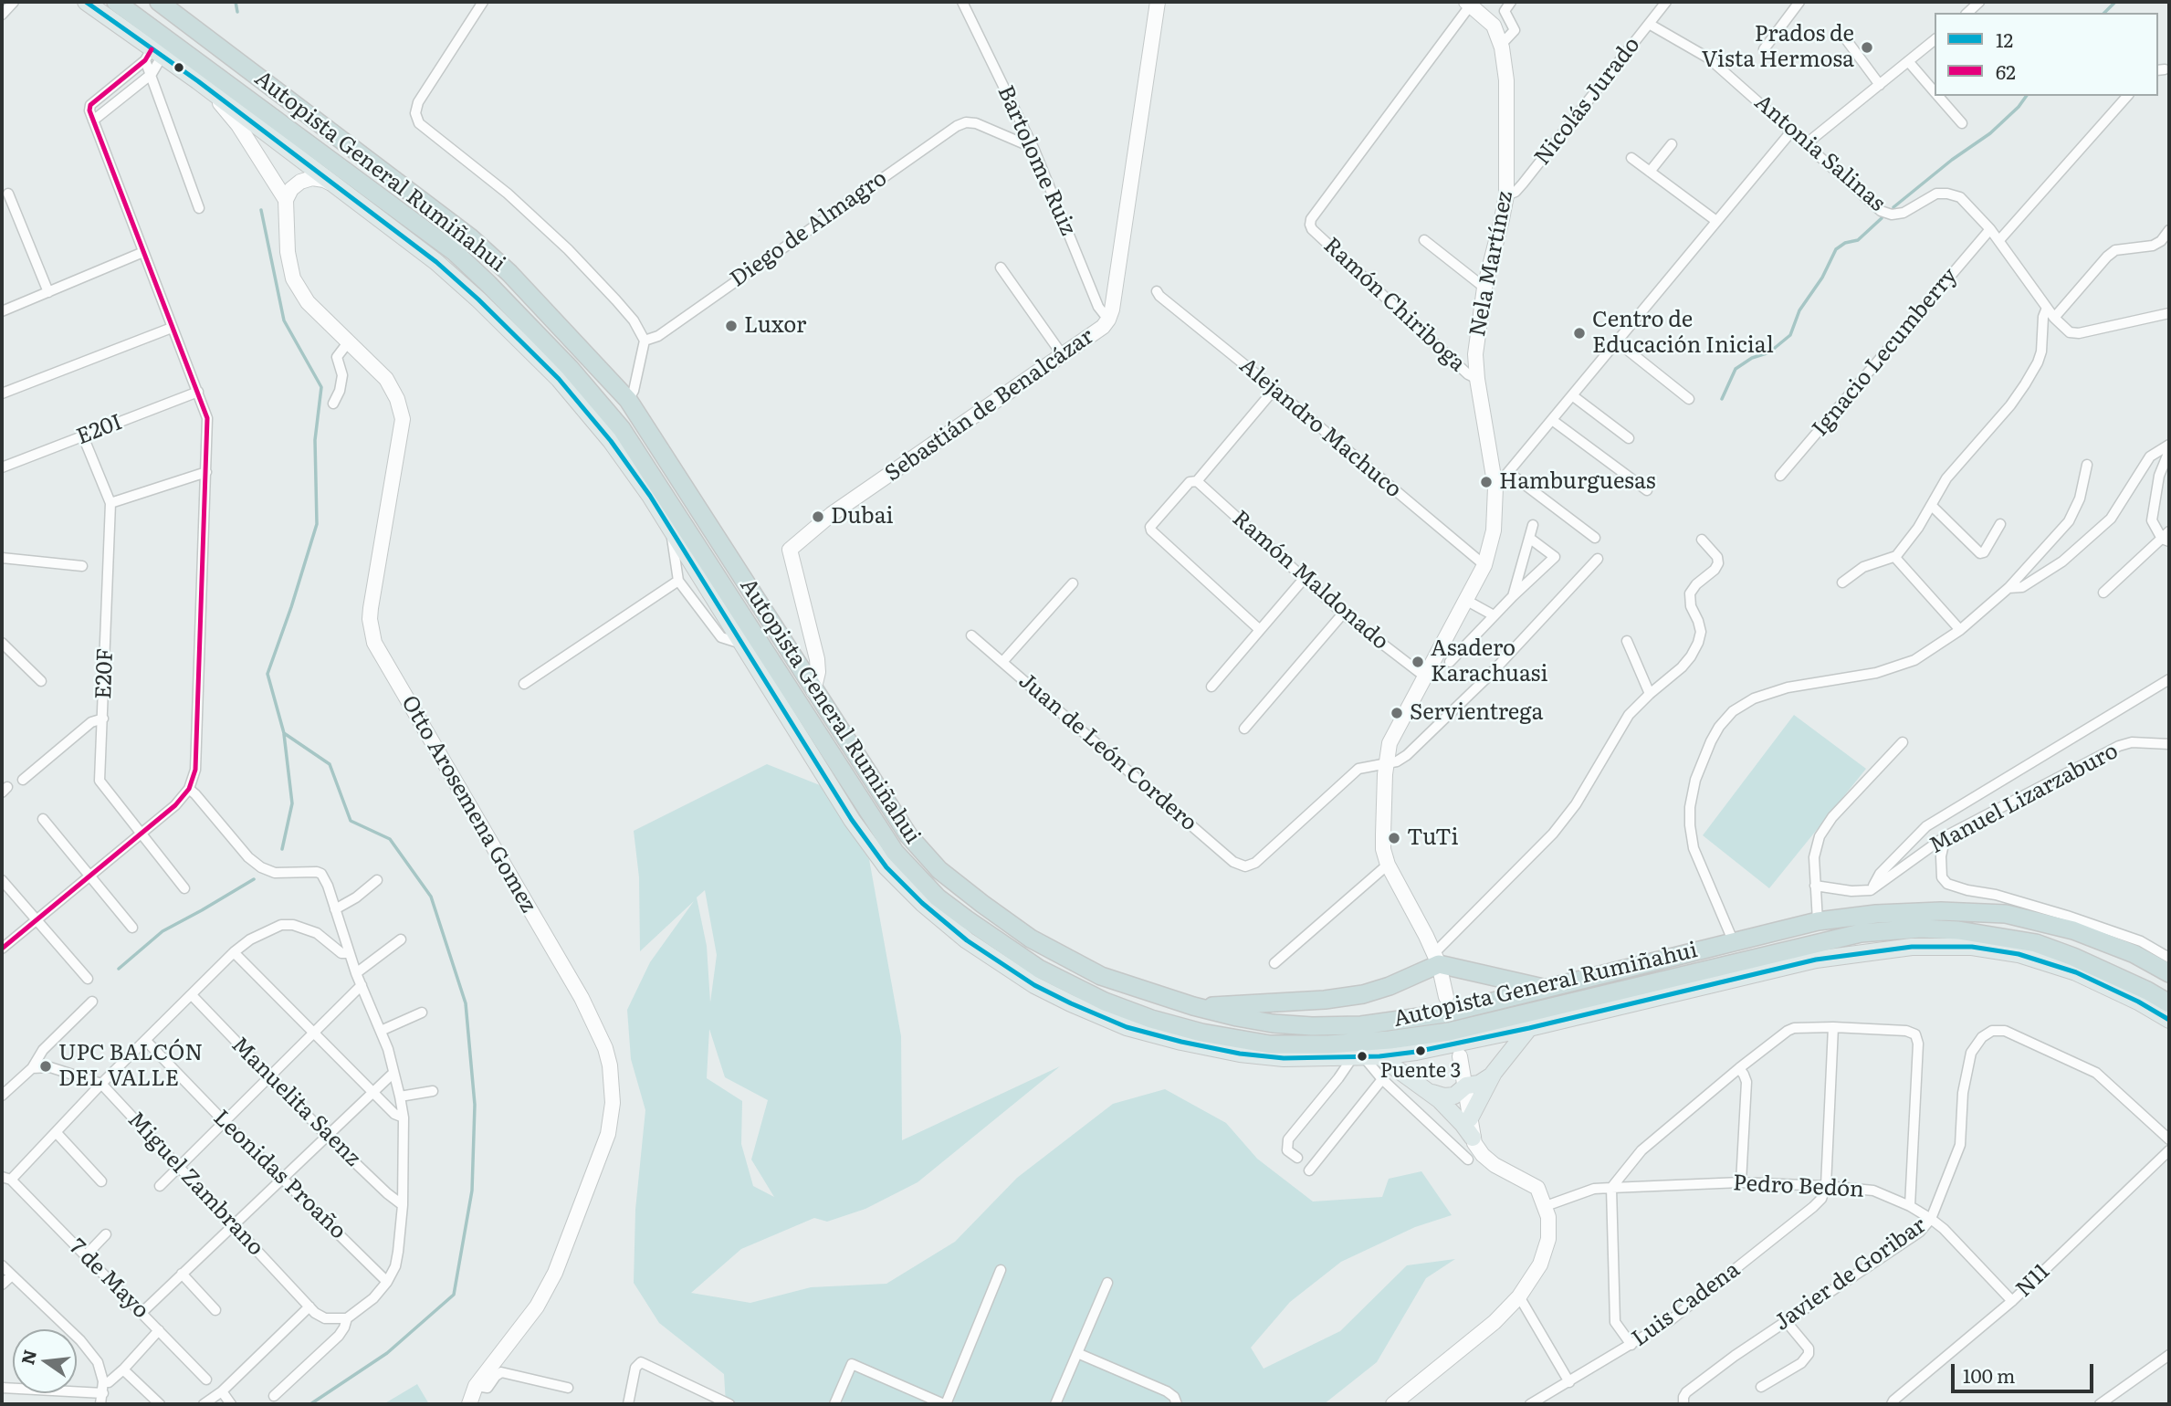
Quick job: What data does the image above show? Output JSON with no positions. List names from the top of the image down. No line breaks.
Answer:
{"streets":{"highway":["Autopista General Rumiñahui"],"street":["Nicolás Jurado","Antonia Salinas","Bartolome Ruiz","Diego de Almagro","Nela Martínez","Ramón Chiriboga","Ignacio Lecumberry","Sebastián de Benalcázar","Alejandro Machuco","E20I","Ramón Maldonado","E20F","Juan de León Cordero","Manuel Lizarzaburo","Otto Arosemena Gomez","Manuelita Saenz","Leonidas Proaño","Miguel Zambrano","Pedro Bedón","Javier de Goribar","7 de Mayo","N11","Luis Cadena"]},"crossings":[["Nicolás Jurado","Antonia Salinas"],["Nicolás Jurado","Nela Martínez"],["Antonia Salinas","Ignacio Lecumberry"],["Bartolome Ruiz","Diego de Almagro"],["Bartolome Ruiz","Sebastián de Benalcázar"],["Autopista General Rumiñahui","Sebastián de Benalcázar"],["Nela Martínez","Ramón Chiriboga"],["Nela Martínez","Alejandro Machuco"],["Nela Martínez","Ramón Maldonado"],["Nela Martínez","Juan de León Cordero"],["E20I","E20F"],["Pedro Bedón","Javier de Goribar"],["Pedro Bedón","N11"],["Pedro Bedón","Luis Cadena"]],"places":["Prados de Vista Hermosa","Luxor","Centro de Educación Inicial","Hamburguesas","Dubai","Asadero Karachuasi","Servientrega","TuTi","Puente 3","UPC BALCÓN DEL VALLE"],"lines":["transit line 12","transit line 62"],"legend":["12","62"],"scale_bar":"100 m","north":"left"}
